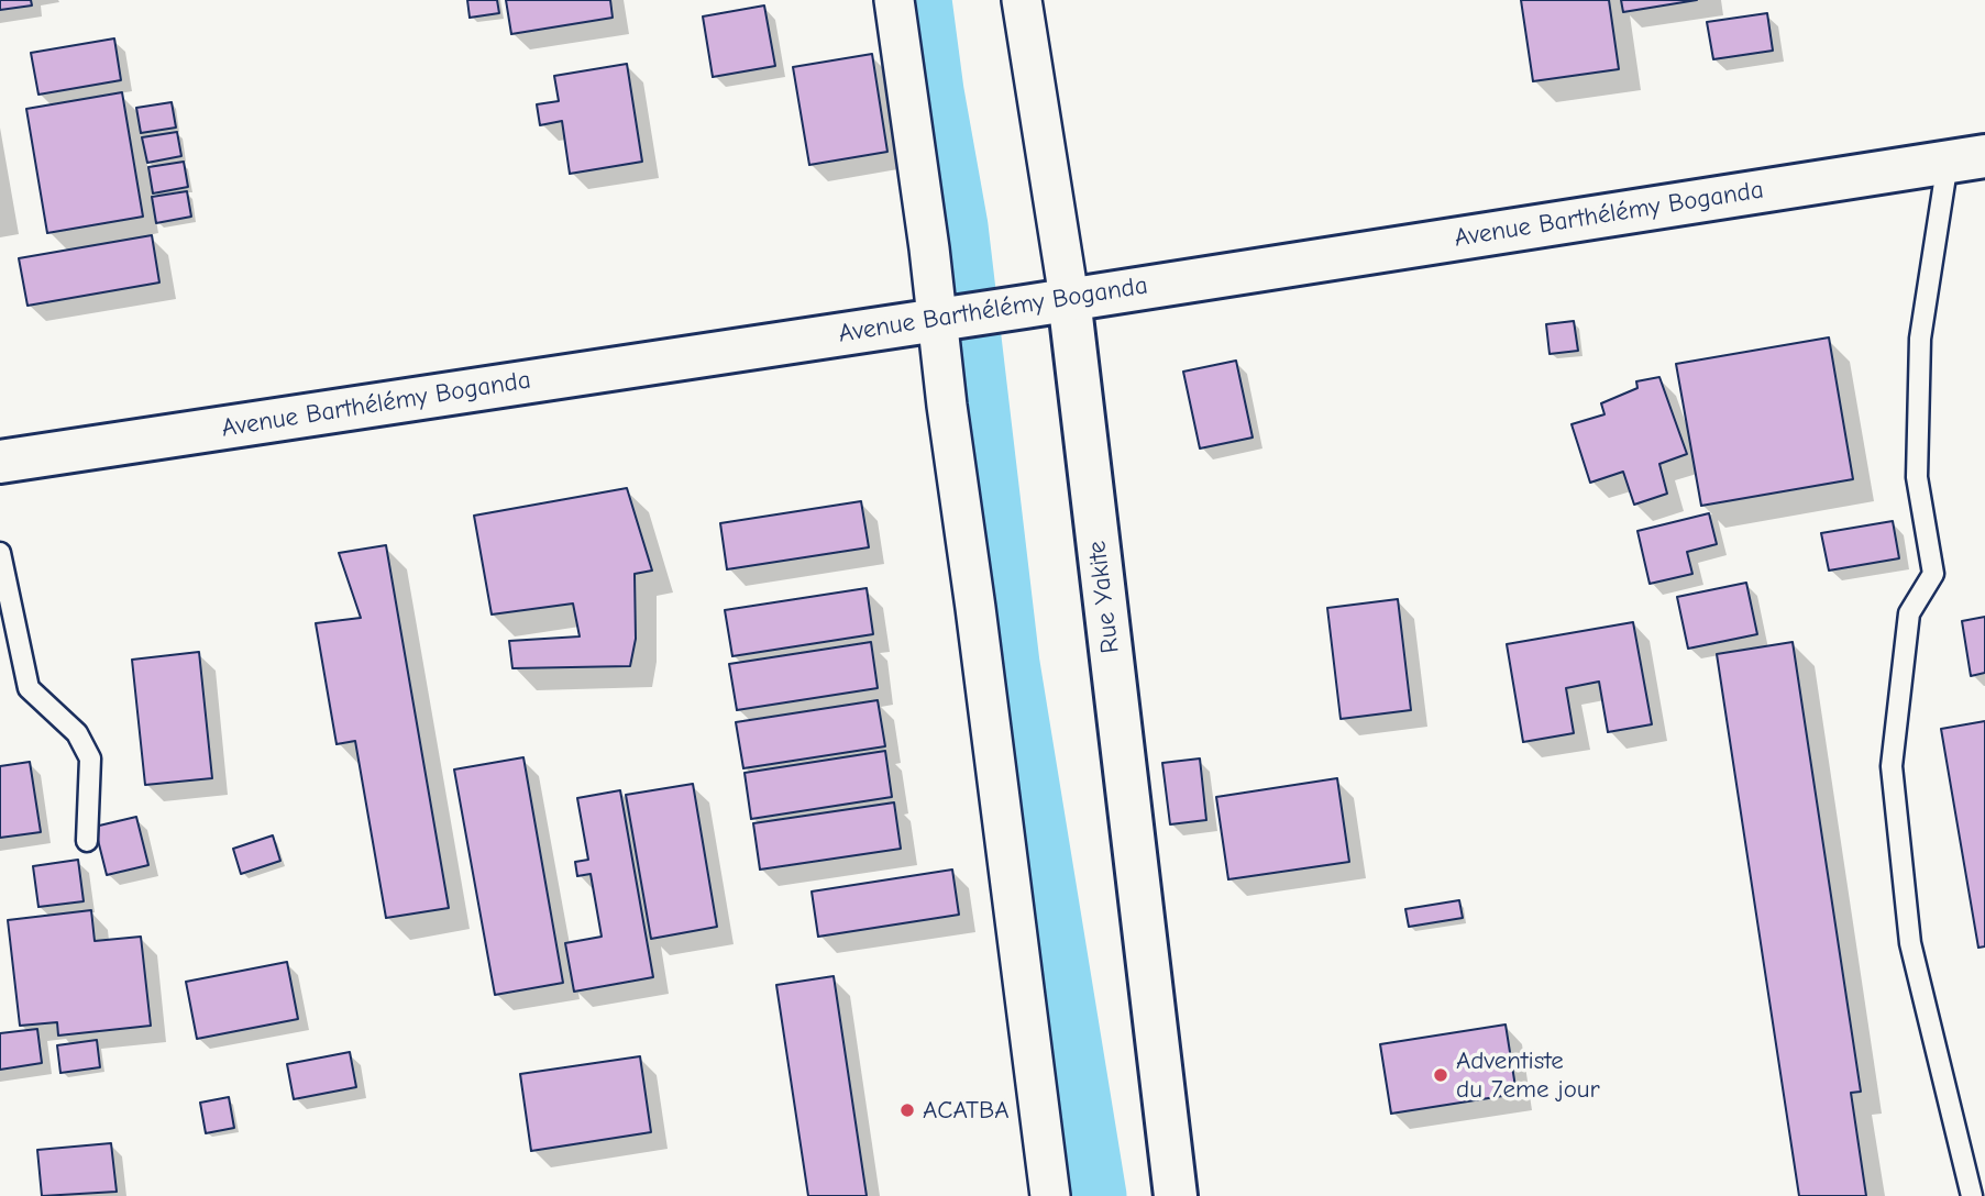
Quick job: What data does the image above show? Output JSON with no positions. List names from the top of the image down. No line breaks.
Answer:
{"streets":{"main road":["Avenue Barthélémy Boganda","Rue Yakite"]},"crossings":[["Avenue Barthélémy Boganda","Rue Yakite"]],"places":["Adventiste du 7eme jour","ACATBA"]}
